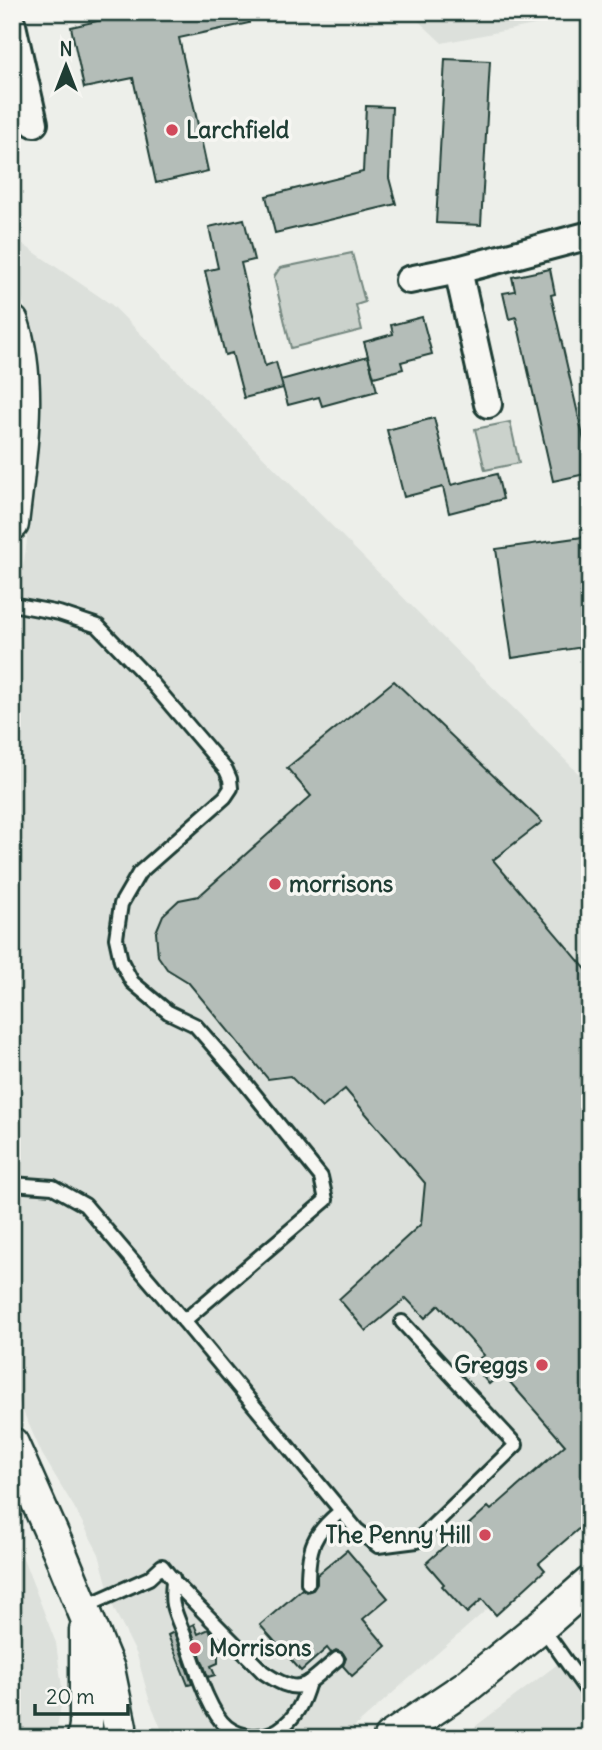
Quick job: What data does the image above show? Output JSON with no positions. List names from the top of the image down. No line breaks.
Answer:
{"places":["Larchfield","morrisons","Greggs","The Penny Hill","Morrisons"],"scale_bar":"20 m","north":"top"}
